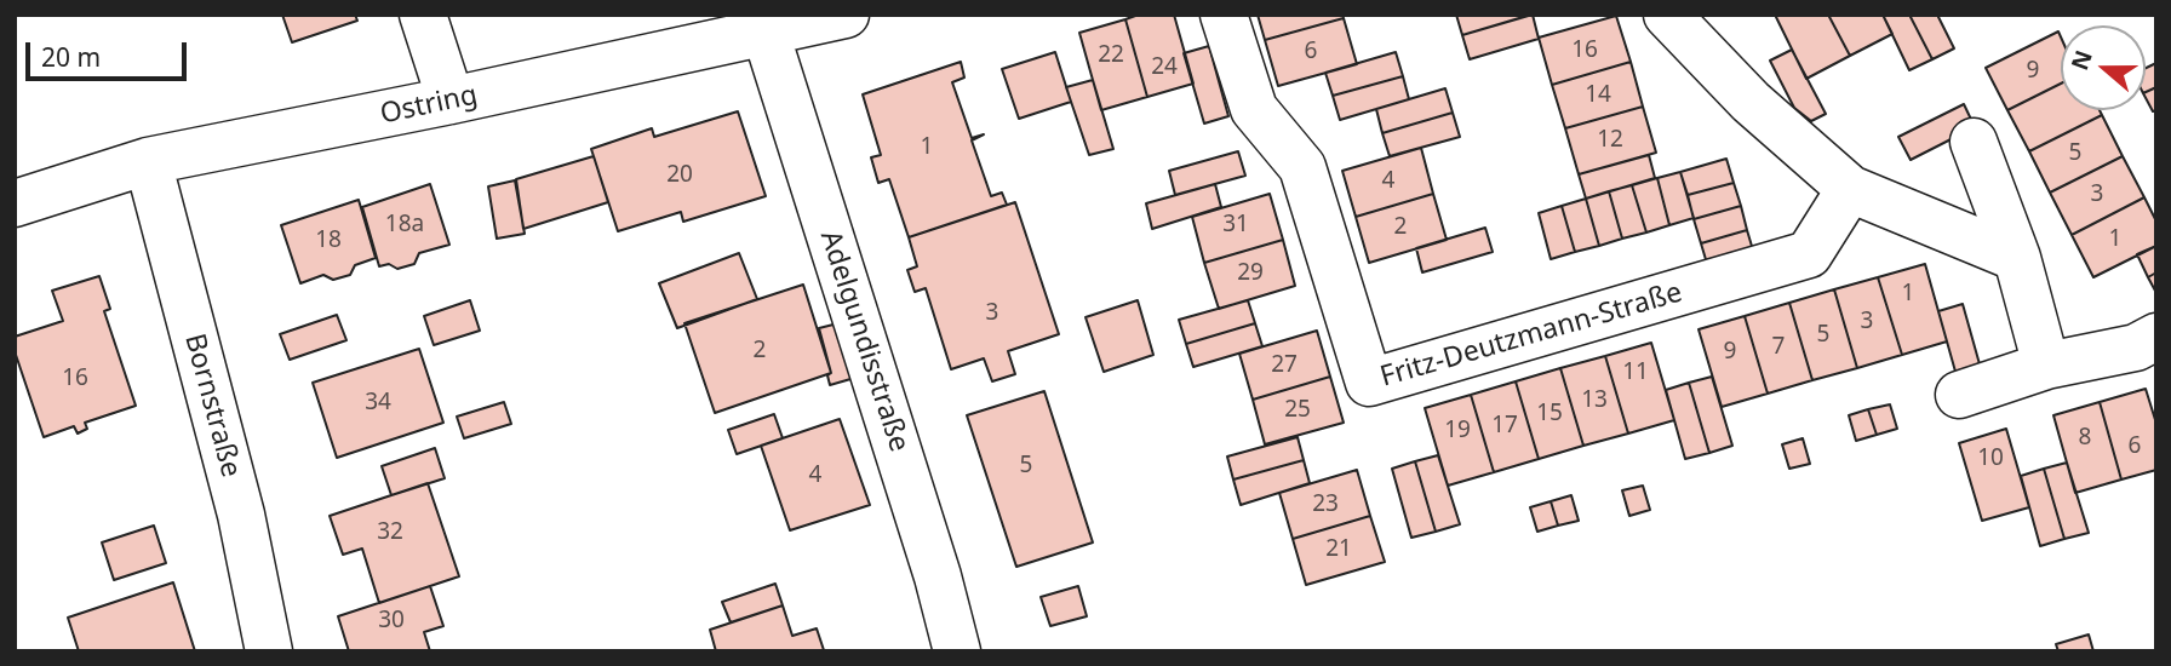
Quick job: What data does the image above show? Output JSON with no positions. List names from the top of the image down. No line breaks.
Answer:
{"streets":{"street":["Ostring","Fritz-Deutzmann-Straße","Adelgundisstraße","Bornstraße"]},"crossings":[["Ostring","Adelgundisstraße"],["Ostring","Bornstraße"]],"house_numbers":["16","6","22","24","9","14","12","1","5","20","4","3","18a","31","2","1","18","29","1","3","3","5","7","2","9","27","11","16","13","34","25","15","17","19","8","6","10","5","4","23","32","21","30"],"scale_bar":"20 m","north":"left"}
